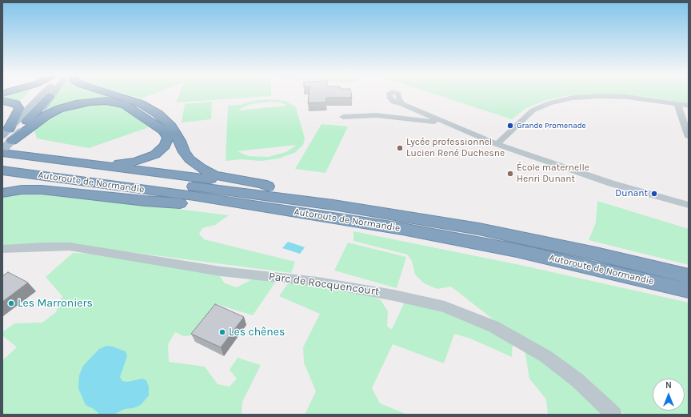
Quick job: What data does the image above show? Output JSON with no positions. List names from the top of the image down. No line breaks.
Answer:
{"streets":{"highway":["Autoroute de Normandie"],"street":["Parc de Rocquencourt"]},"places":["Grande Promenade","Lycée professionnel Lucien René Duchesne","École maternelle Henri Dunant","Dunant","Les Marroniers","Les chênes"],"north":"top"}
